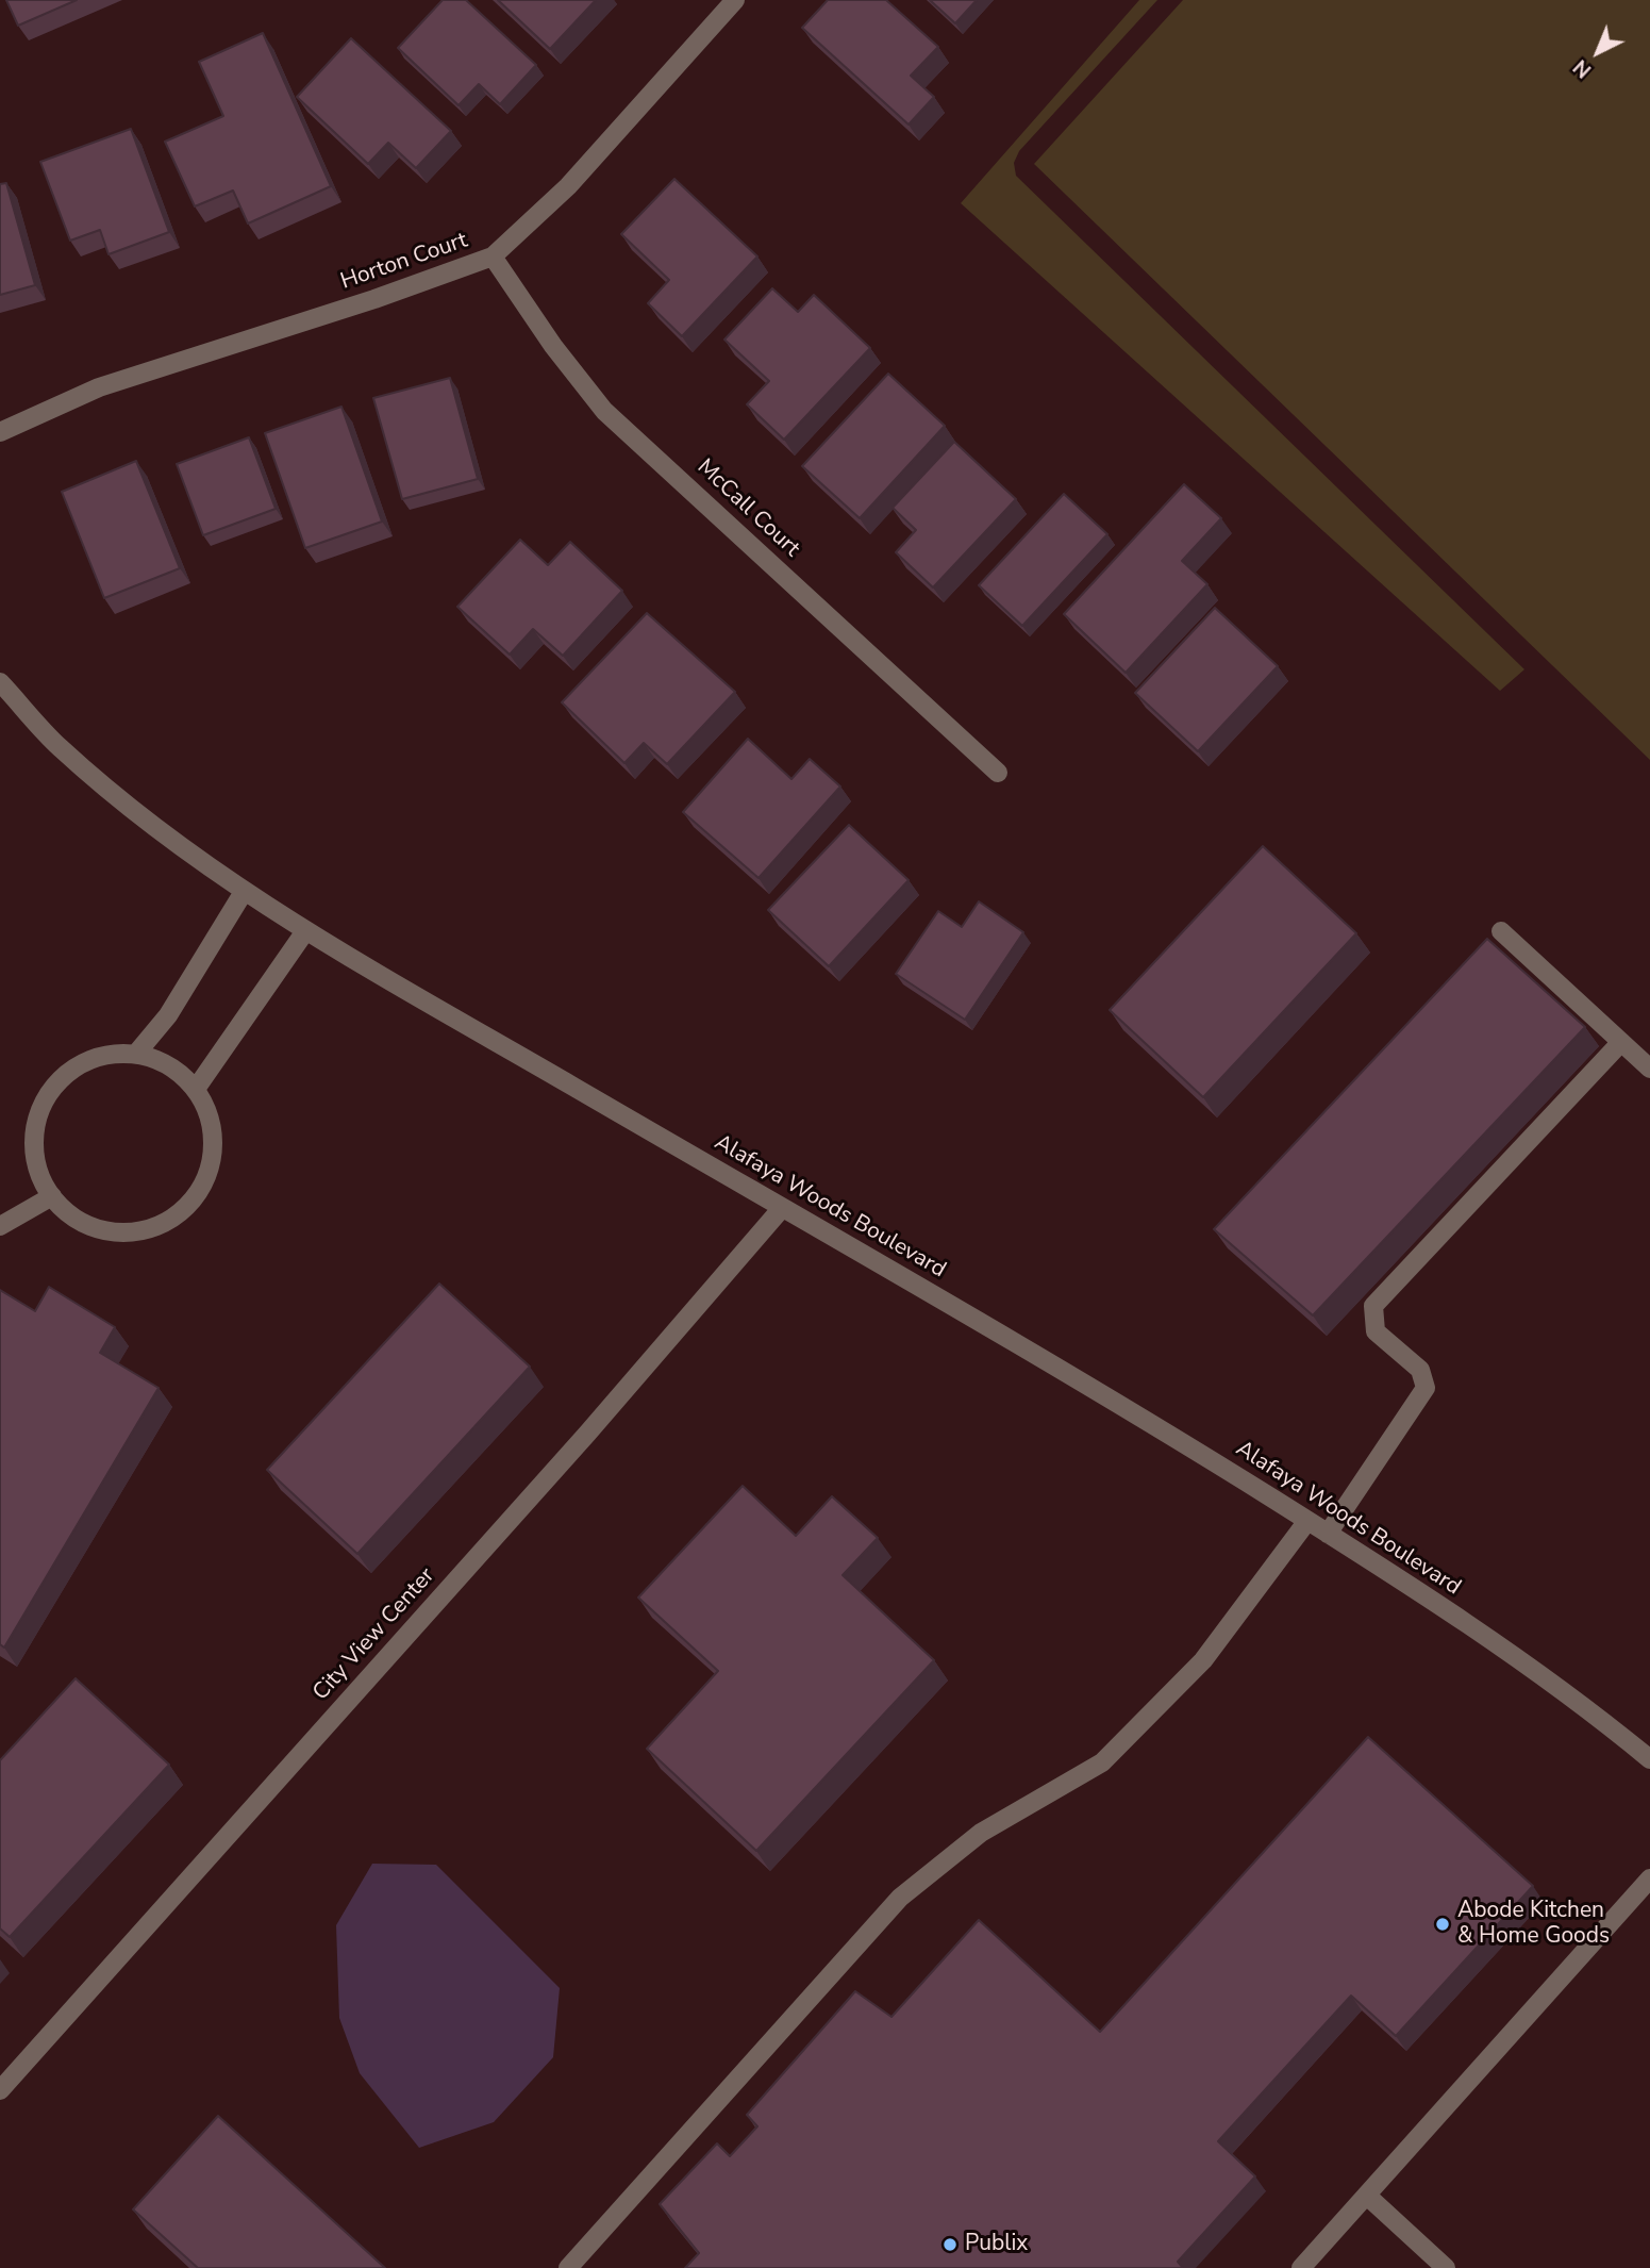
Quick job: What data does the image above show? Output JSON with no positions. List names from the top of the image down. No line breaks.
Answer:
{"streets":{"street":["Horton Court","McCall Court","Alafaya Woods Boulevard","City View Center"]},"crossings":[["Horton Court","McCall Court"],["Alafaya Woods Boulevard","City View Center"]],"places":["Abode Kitchen & Home Goods","Publix"],"north":"bottom left"}
